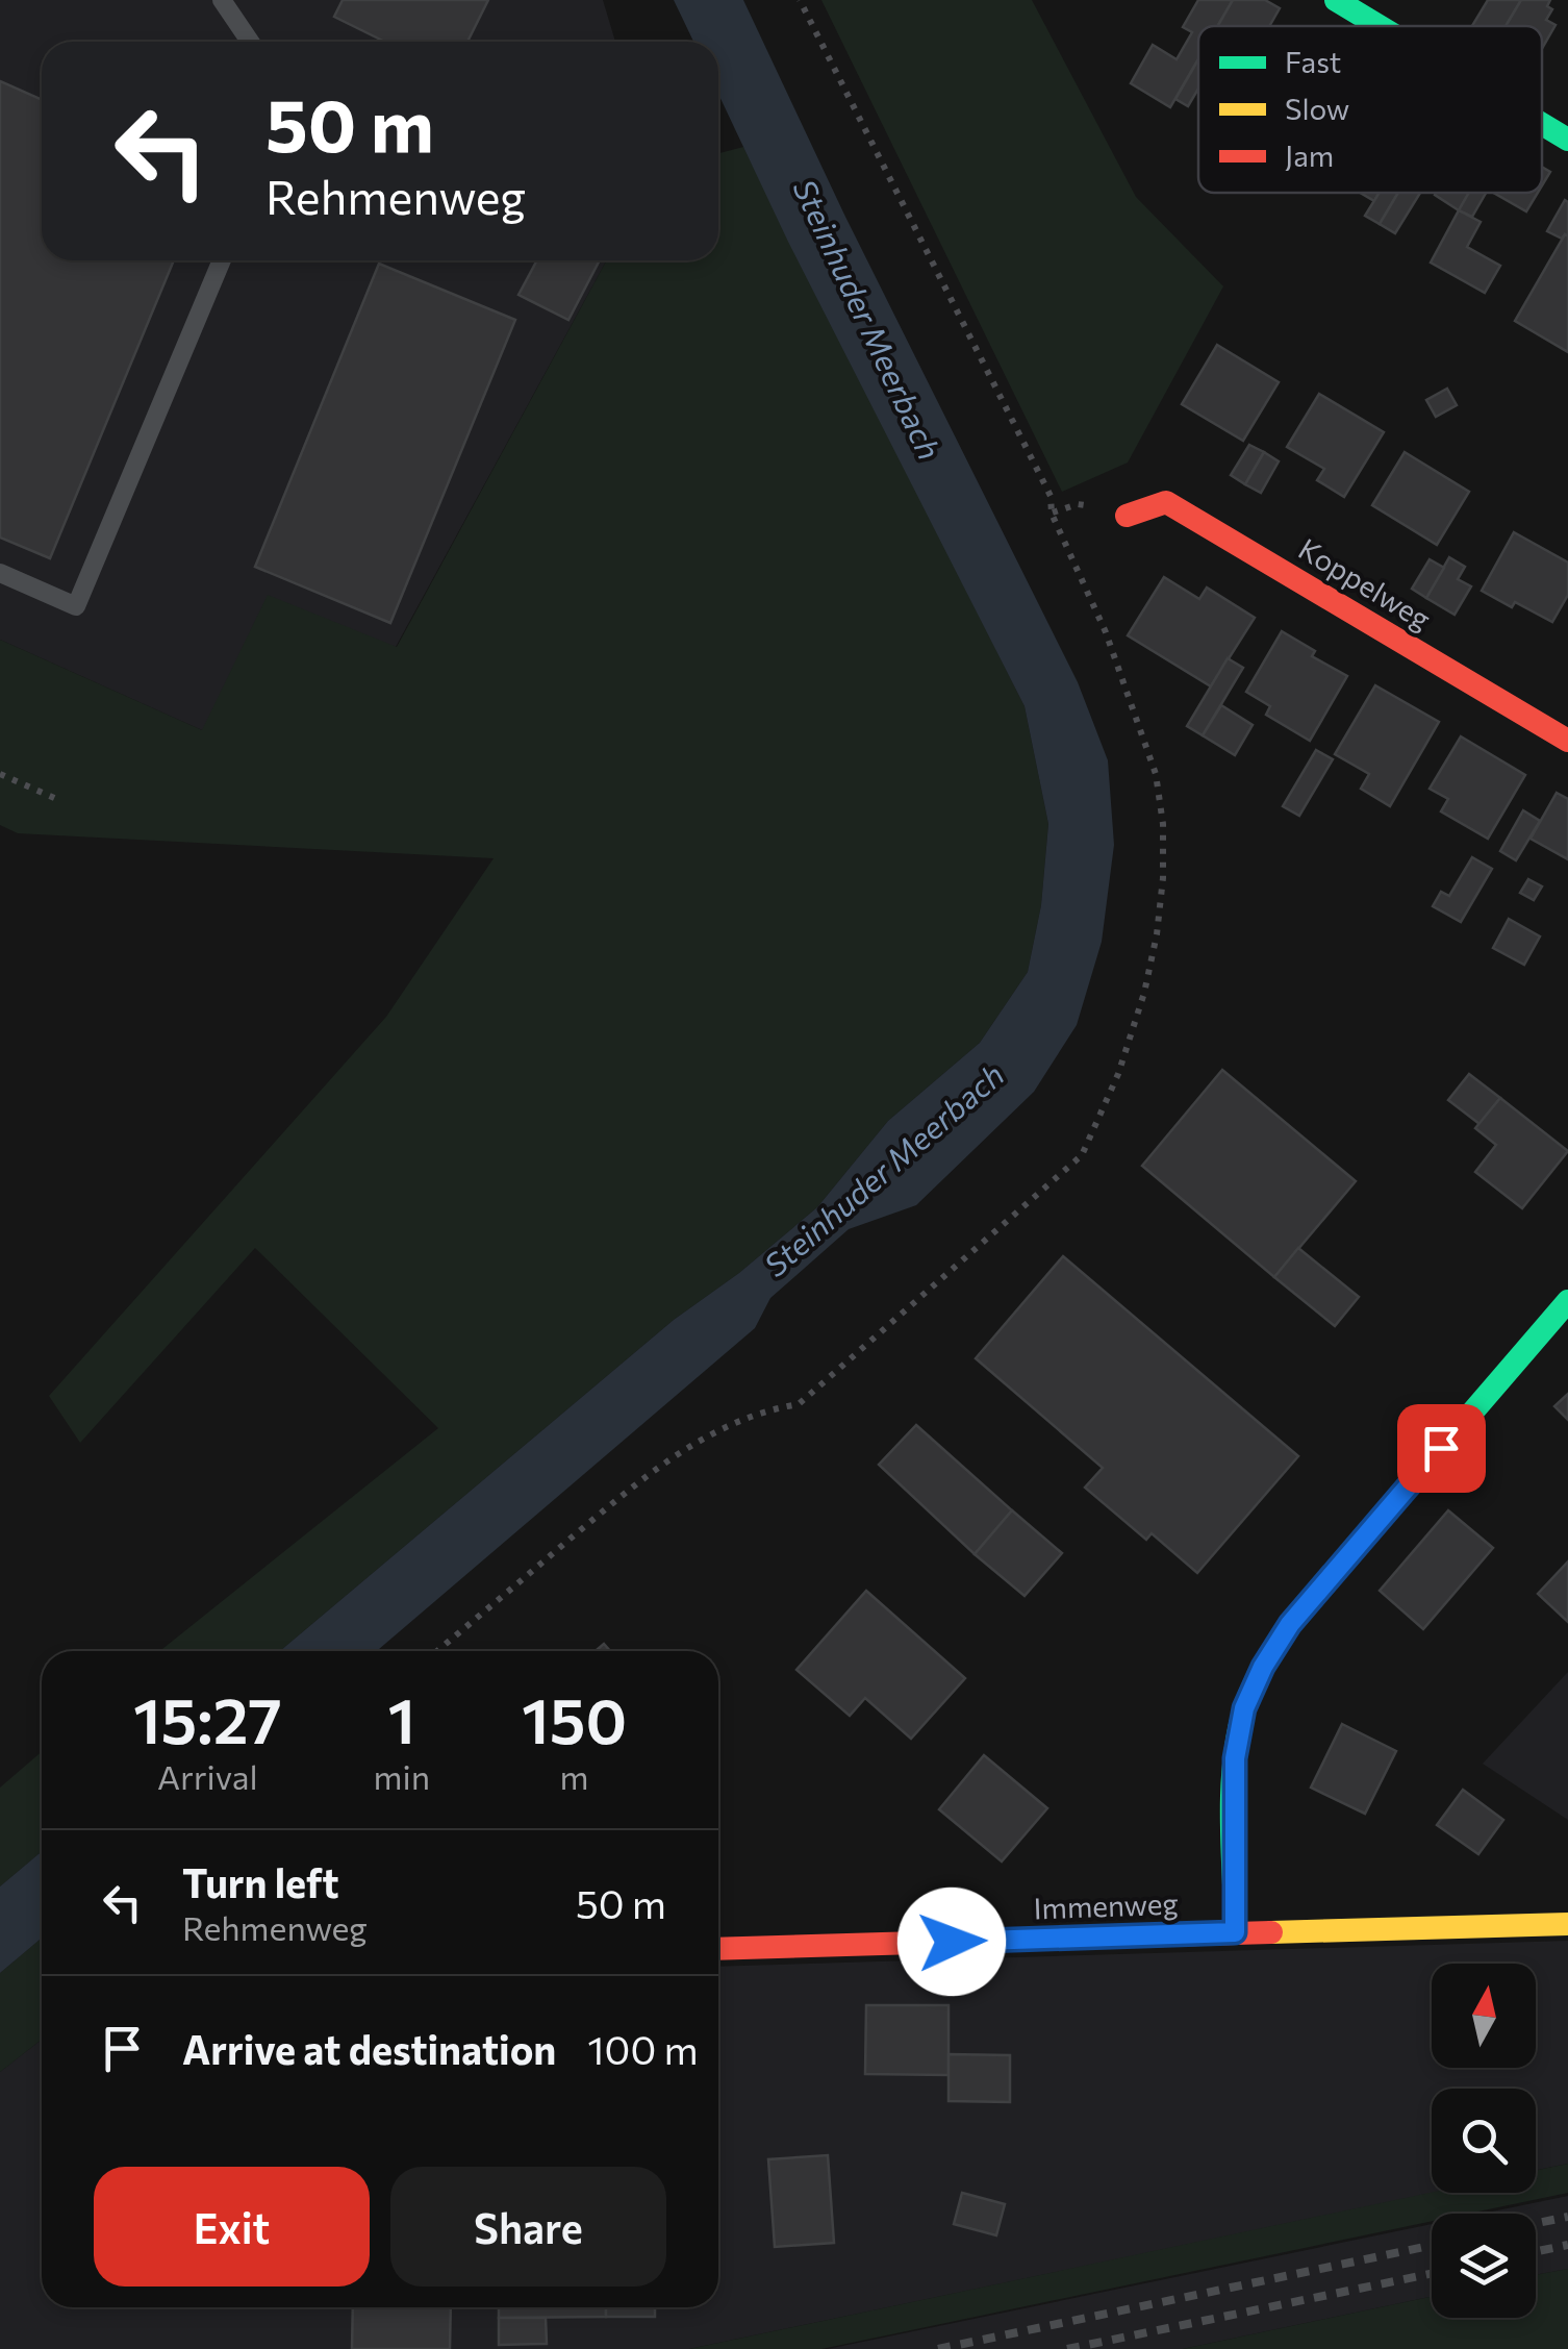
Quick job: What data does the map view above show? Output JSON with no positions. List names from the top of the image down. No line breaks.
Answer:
{"streets":{"street":["Koppelweg","Immenweg"]},"water":["Steinhuder Meerbach"],"legend":["Fast","Slow","Jam"],"north":"top","page":{"turn":["50 m","Rehmenweg"],"eta":["15:27","Arrival","1","min","150","m"],"list":[{"name":"Turn left","note":"Rehmenweg","value":"50 m"},{"name":"Arrive at destination","value":"100 m"}],"buttons":["Exit","Share"]}}
